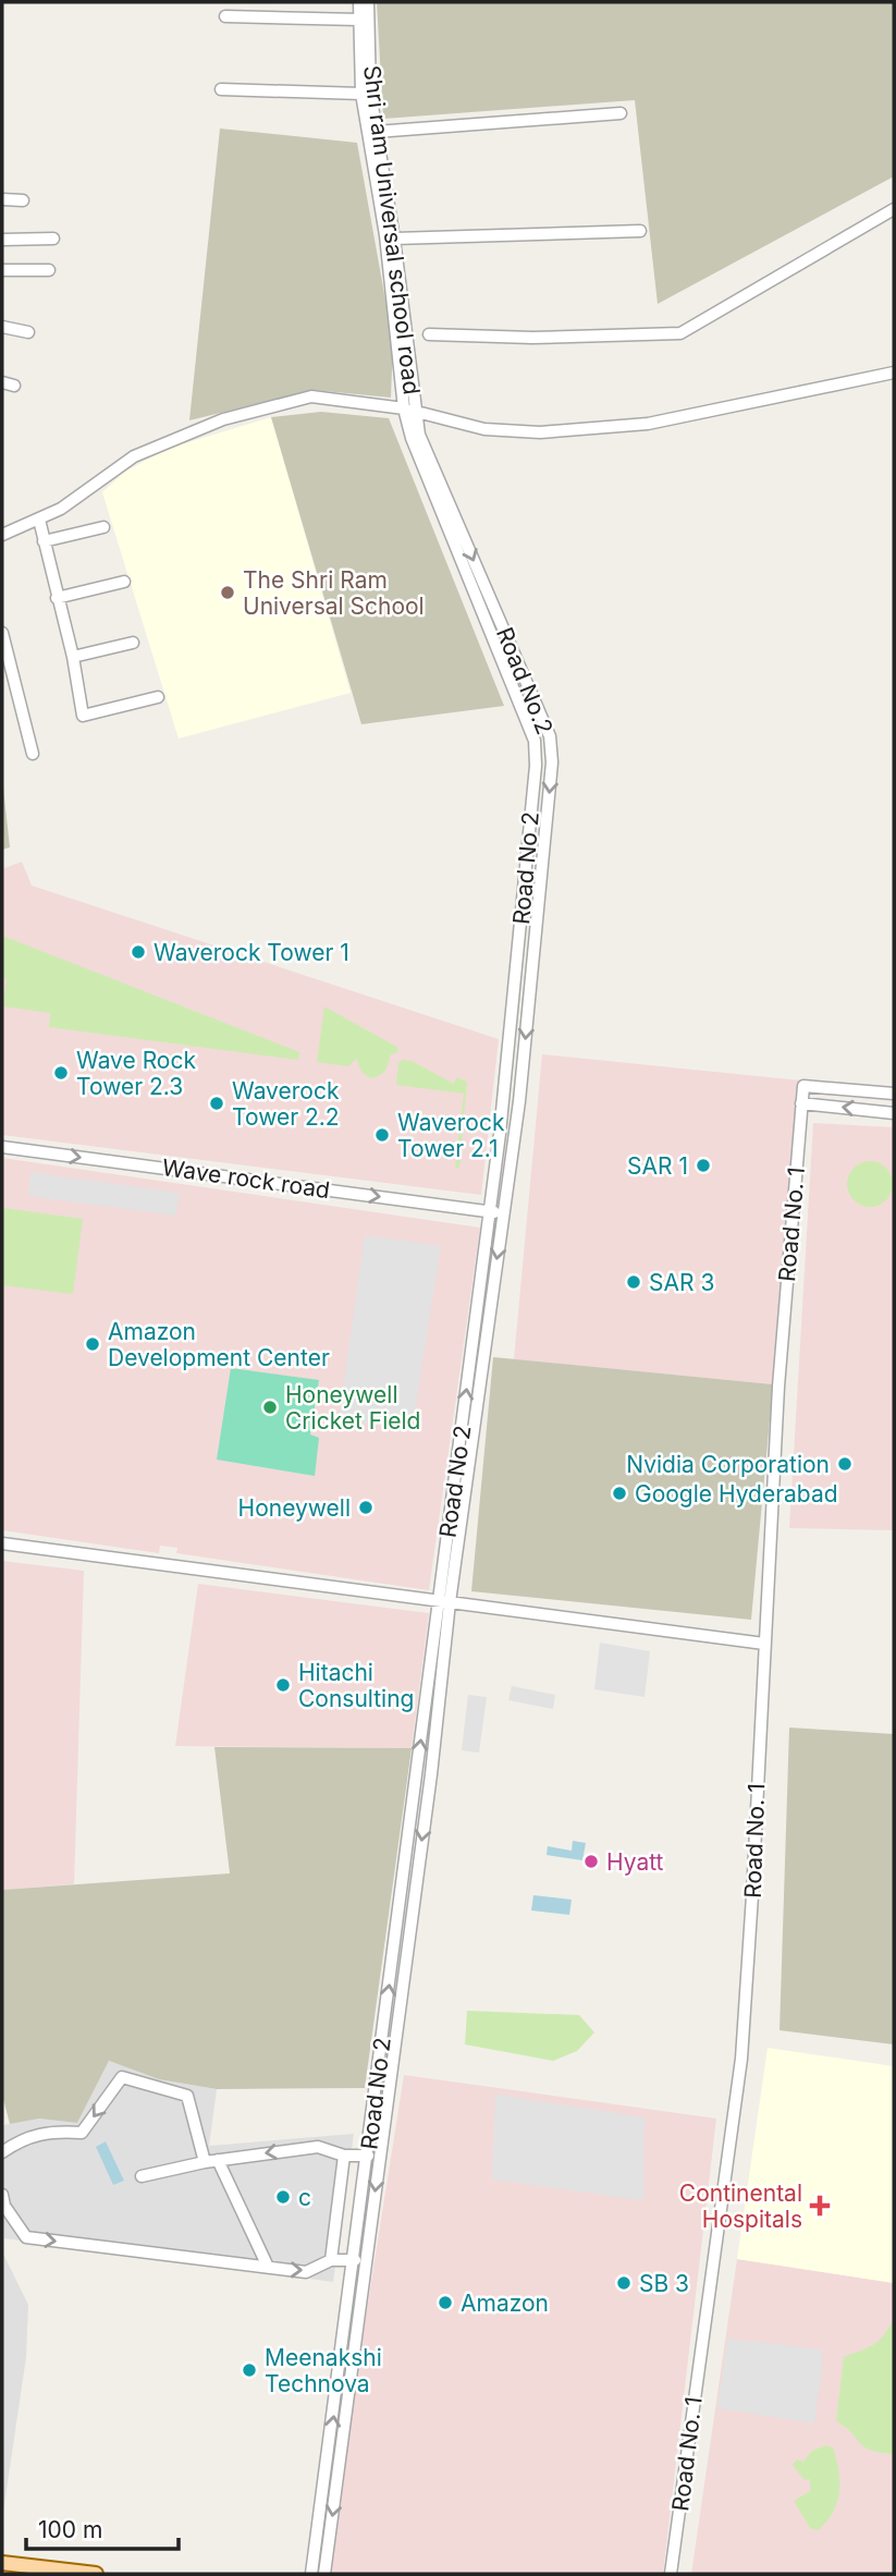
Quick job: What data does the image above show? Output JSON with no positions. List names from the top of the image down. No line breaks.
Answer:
{"streets":{"street":["Shri ram Universal school road","Road No.2","Road No 2","Wave rock road","Road No. 1"]},"crossings":[["Shri ram Universal school road","Road No.2"],["Shri ram Universal school road","Road No 2"],["Road No.2","Road No 2"],["Road No 2","Wave rock road"]],"one_way":["Road No.2","Wave rock road"],"places":{"other":["The Shri Ram Universal School","Waverock Tower 1","Wave Rock Tower 2.3","Waverock Tower 2.2","Waverock Tower 2.1","SAR 1","SAR 3","Amazon Development Center","Honeywell Cricket Field","Nvidia Corporation","Google Hyderabad","Honeywell","Hitachi Consulting","Hyatt","c","SB 3","Amazon","Meenakshi Technova"],"health":["Continental Hospitals"]},"scale_bar":"100 m"}
